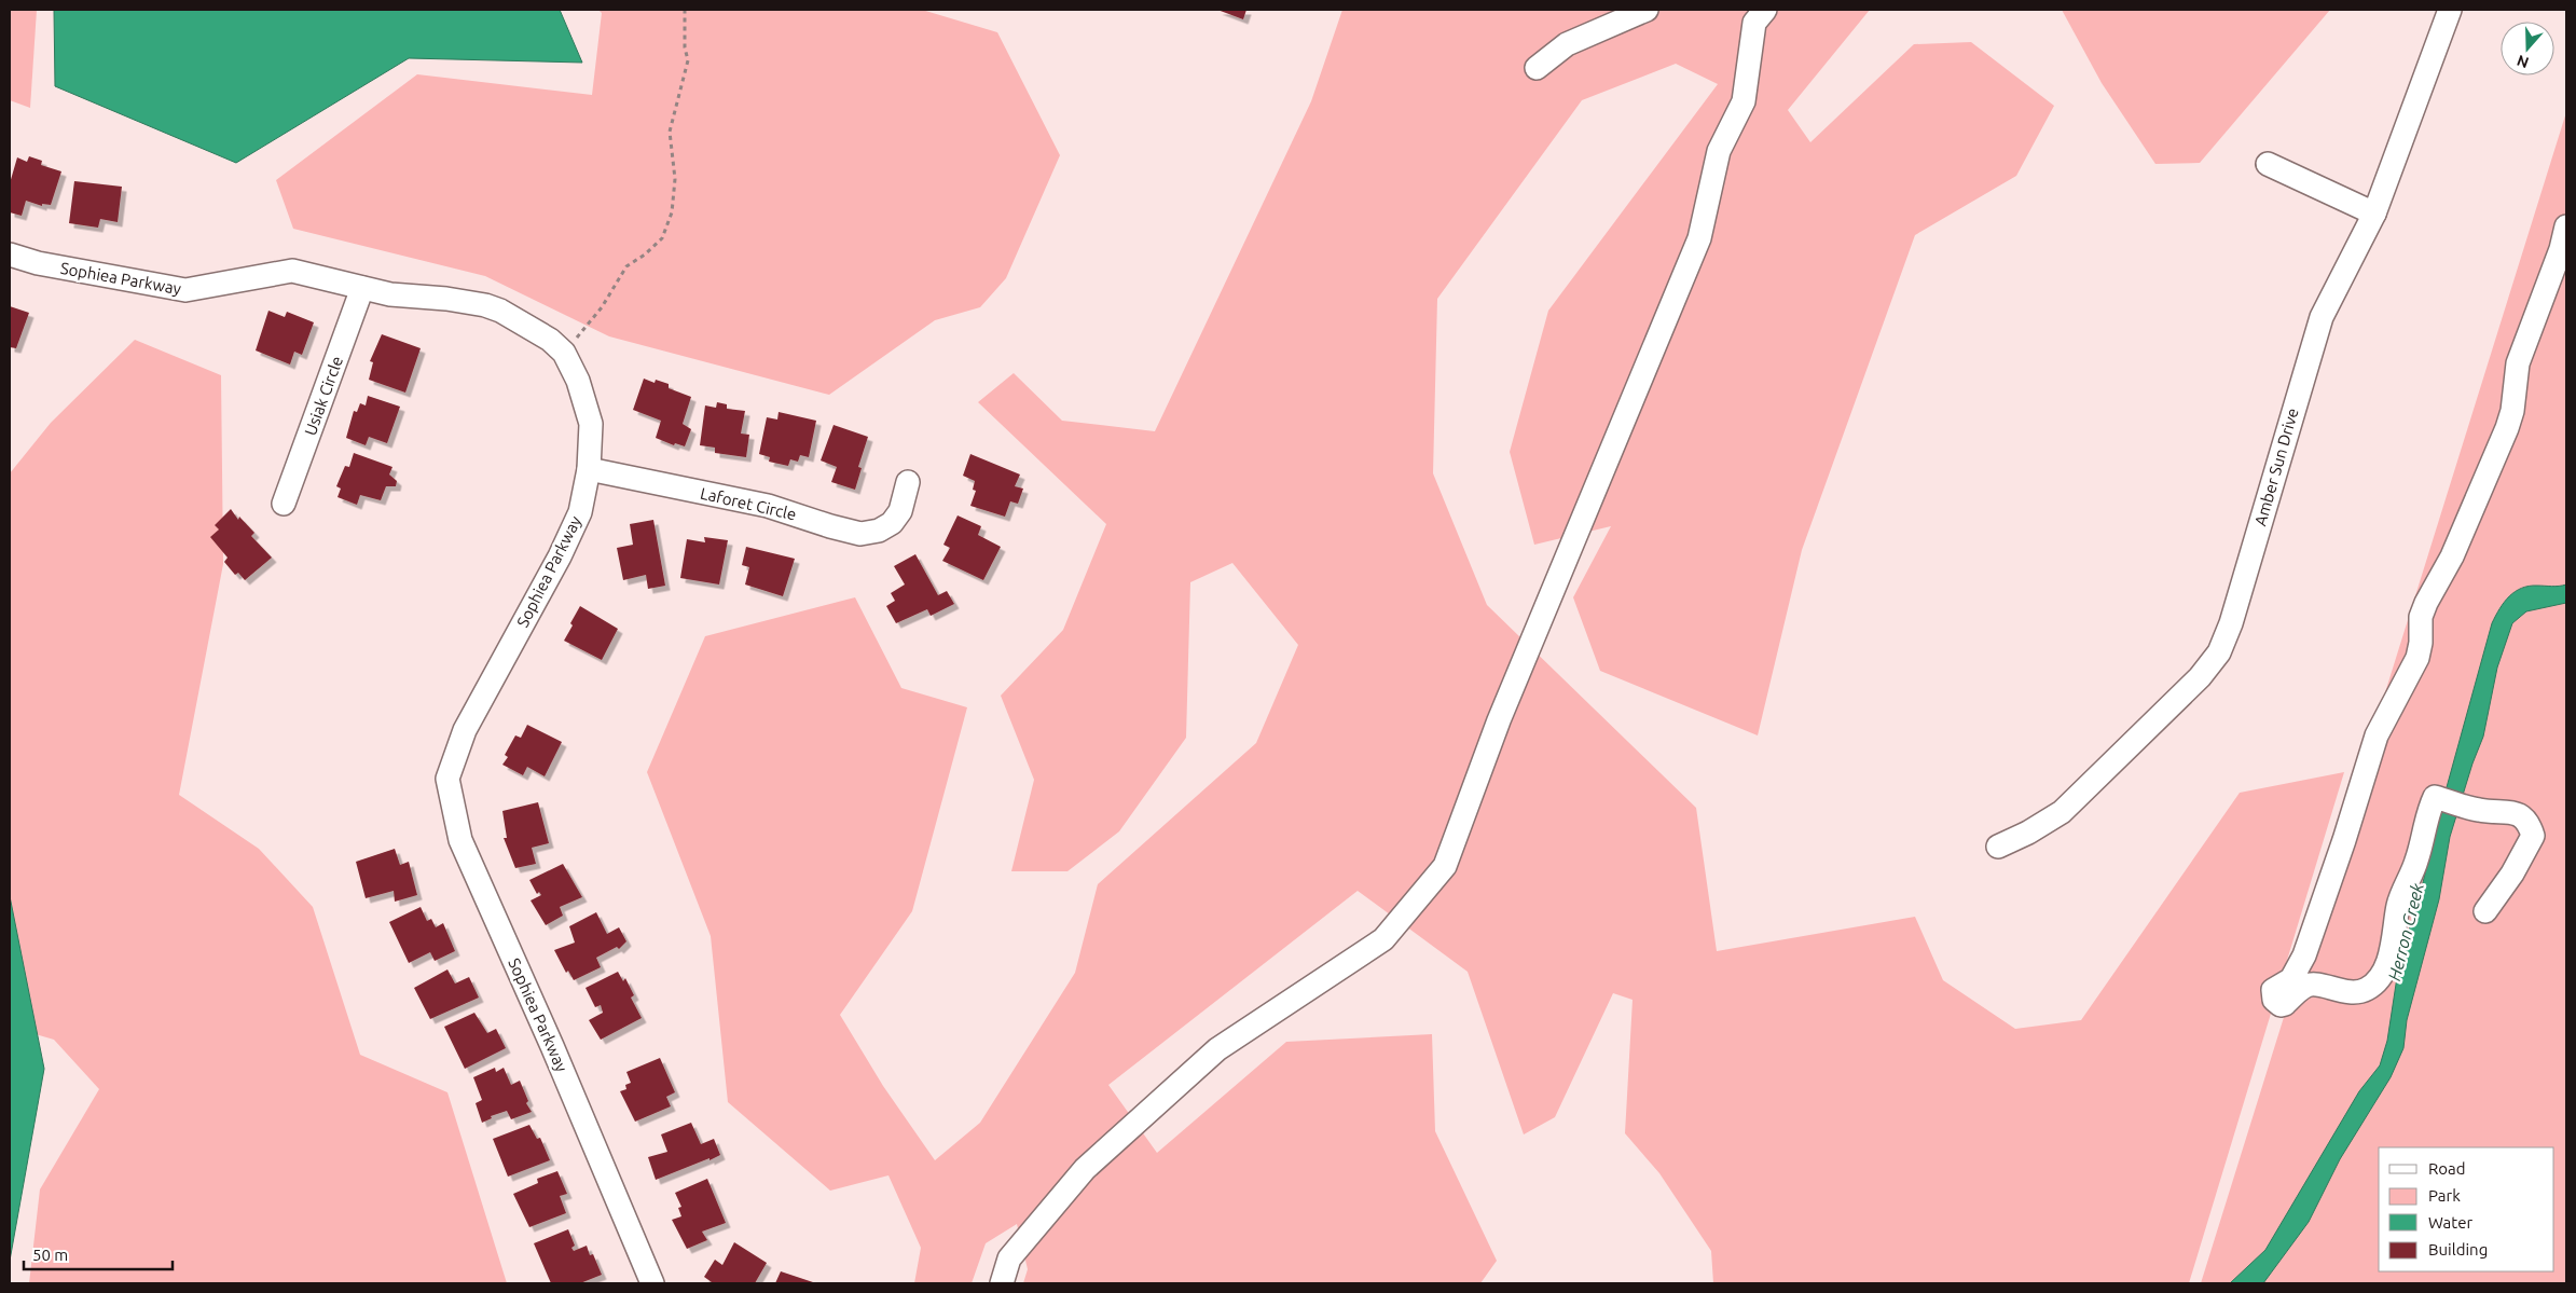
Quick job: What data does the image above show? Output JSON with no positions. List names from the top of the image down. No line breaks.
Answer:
{"streets":{"street":["Sophiea Parkway","Usiak Circle","Amber Sun Drive","Laforet Circle"]},"crossings":[["Sophiea Parkway","Usiak Circle"],["Sophiea Parkway","Laforet Circle"]],"water":["Herron Creek"],"legend":["Road","Park","Water","Building"],"scale_bar":"50 m","north":"bottom"}
